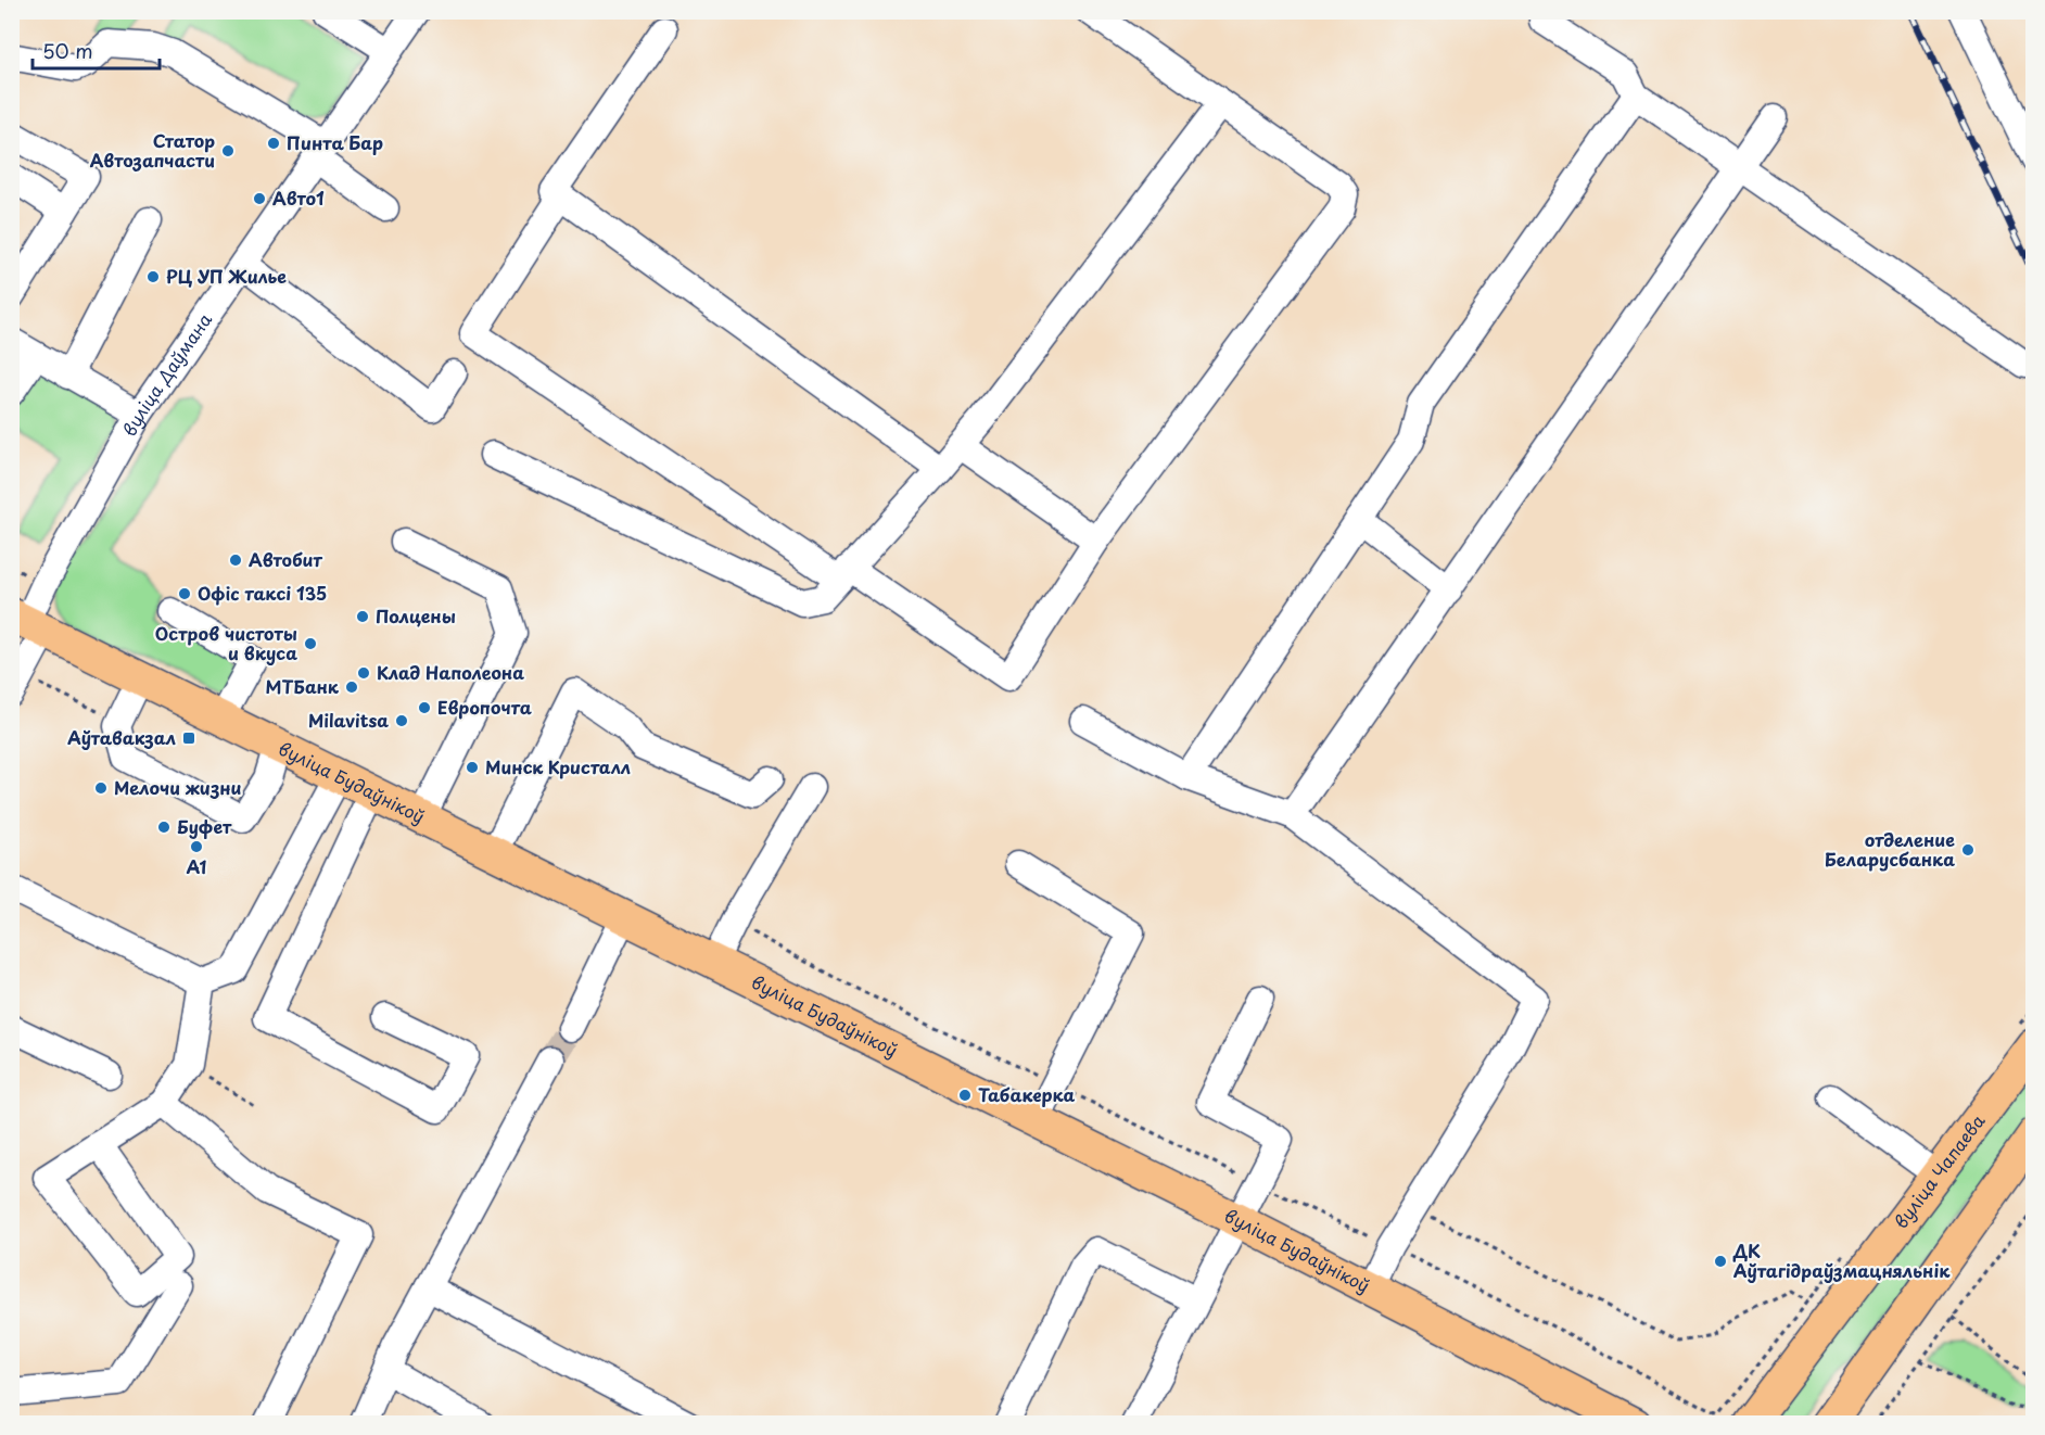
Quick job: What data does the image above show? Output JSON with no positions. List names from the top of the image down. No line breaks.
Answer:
{"streets":{"main road":["вуліца Будаўнікоў","вуліца Чапаева"],"street":["вуліца Даўмана"]},"crossings":[["вуліца Даўмана","вуліца Будаўнікоў"]],"places":{"other":["Пинта Бар","Статор Автозапчасти","Авто1","РЦ УП Жилье","Автобит","Офіс таксі 135","Полцены","Остров чистоты и вкуса","Клад Наполеона","МТБанк","Европочта","Milavitsa","Минск Кристалл","Мелочи жизни","Буфет","A1","отделение Беларусбанка","Табакерка","ДК Аўтагідраўзмацняльнік"],"transit":["Аўтавакзал"]},"scale_bar":"50 m"}
